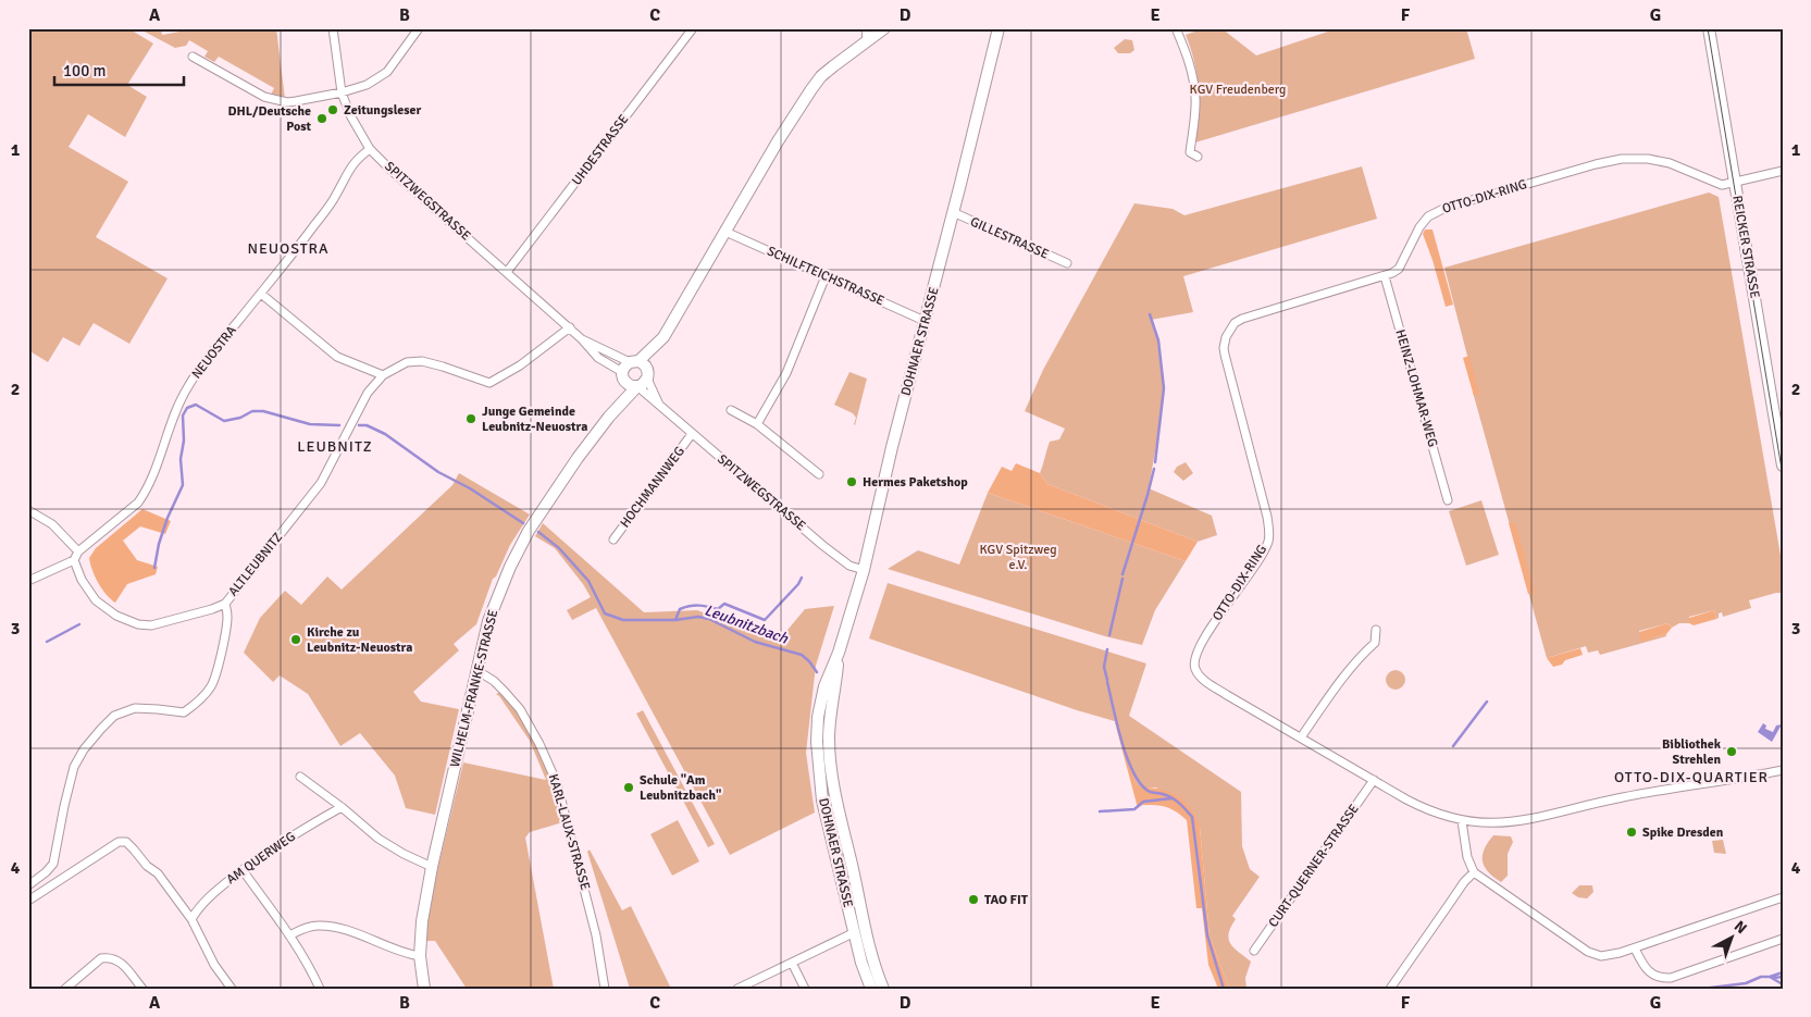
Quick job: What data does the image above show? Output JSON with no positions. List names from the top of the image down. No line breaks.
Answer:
{"streets":{"street":["UHDESTRASSE","OTTO-DIX-RING","SPITZWEGSTRASSE","GILLESTRASSE","REICKER STRASSE","SCHILFTEICHSTRASSE","DOHNAER STRASSE","NEUOSTRA","HEINZ-LOHMAR-WEG","HOCHMANNWEG","ALTLEUBNITZ","WILHELM-FRANKE-STRASSE","KARL-LAUX-STRASSE","AM QUERWEG","CURT-QUERNER-STRASSE"]},"crossings":[["UHDESTRASSE","SPITZWEGSTRASSE"],["OTTO-DIX-RING","REICKER STRASSE"],["OTTO-DIX-RING","HEINZ-LOHMAR-WEG"],["OTTO-DIX-RING","CURT-QUERNER-STRASSE"],["SPITZWEGSTRASSE","DOHNAER STRASSE"],["SPITZWEGSTRASSE","NEUOSTRA"],["SPITZWEGSTRASSE","HOCHMANNWEG"],["SPITZWEGSTRASSE","ALTLEUBNITZ"],["SPITZWEGSTRASSE","WILHELM-FRANKE-STRASSE"],["GILLESTRASSE","DOHNAER STRASSE"],["SCHILFTEICHSTRASSE","DOHNAER STRASSE"],["WILHELM-FRANKE-STRASSE","KARL-LAUX-STRASSE"]],"districts":["NEUOSTRA","LEUBNITZ","OTTO-DIX-QUARTIER"],"water":["Leubnitzbach"],"parks":["KGV Freudenberg","KGV Spitzweg e.V."],"places":["Zeitungsleser","DHL/Deutsche Post","Junge Gemeinde Leubnitz-Neuostra","Hermes Paketshop","Kirche zu Leubnitz-Neuostra","Bibliothek Strehlen","Schule \"Am Leubnitzbach\"","Spike Dresden","TAO FIT"],"scale_bar":"100 m","north":"top right","grid":{"columns":["A","B","C","D","E","F","G"],"rows":["1","2","3","4"]}}
